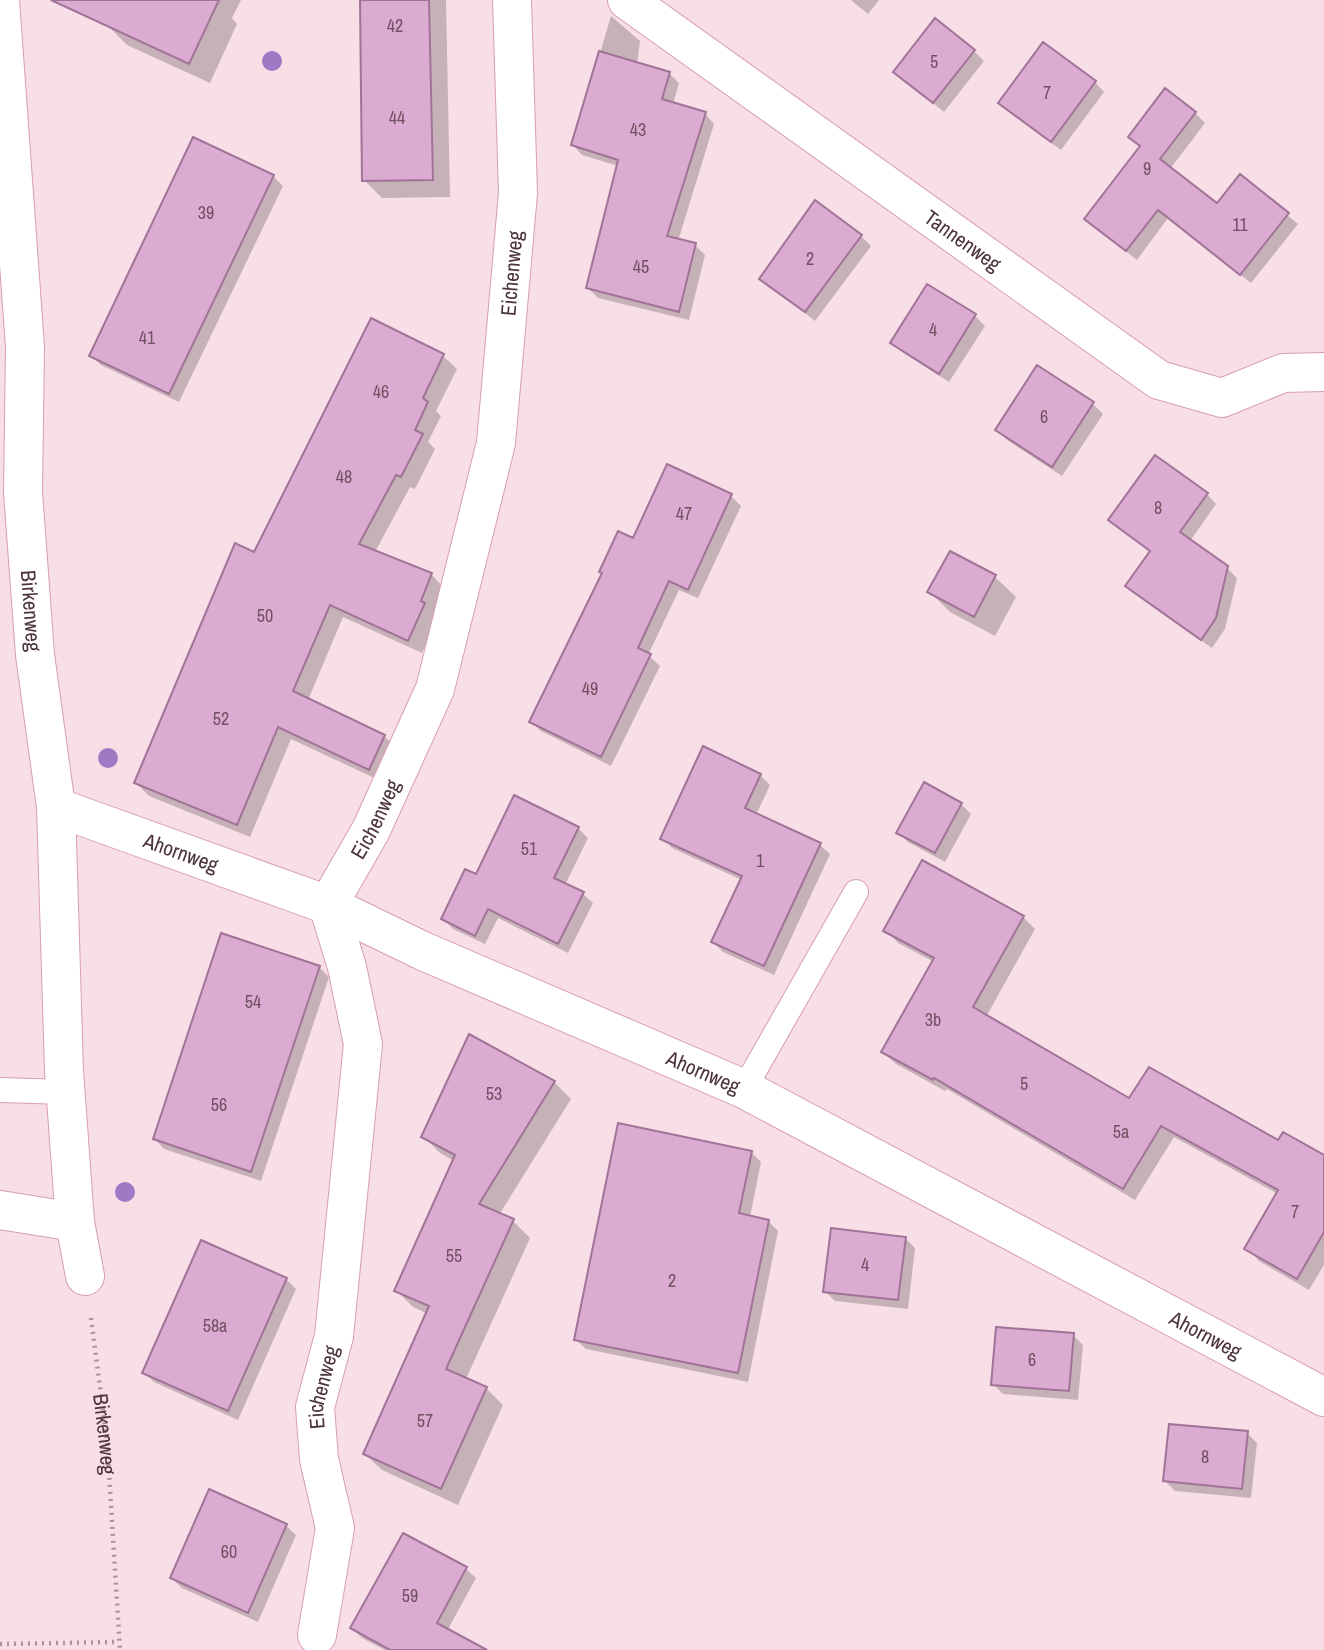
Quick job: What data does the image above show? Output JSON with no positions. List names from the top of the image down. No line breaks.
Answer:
{"streets":{"street":["Tannenweg","Eichenweg","Birkenweg","Ahornweg"]},"crossings":[["Eichenweg","Ahornweg"],["Birkenweg","Ahornweg"]],"house_numbers":["42","5","7","44","43","9","39","11","2","45","4","41","46","6","48","8","47","50","49","52","51","1","54","3b","5","53","56","5a","7","55","4","2","58a","6","57","8","60","59"]}
